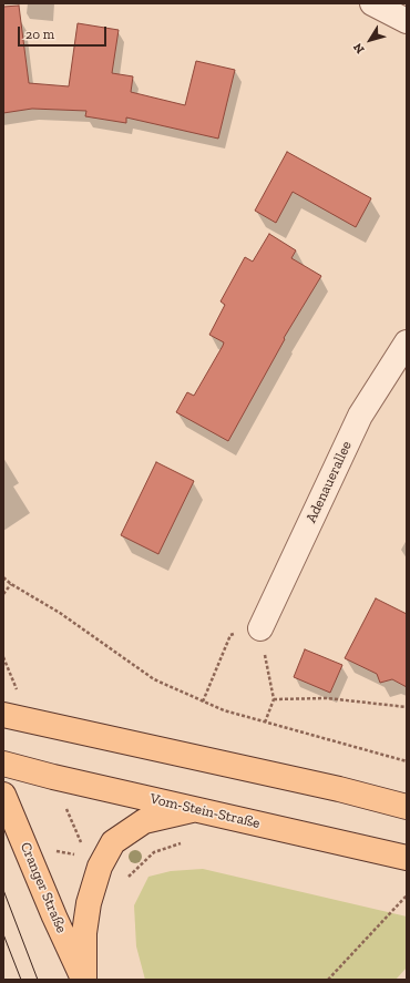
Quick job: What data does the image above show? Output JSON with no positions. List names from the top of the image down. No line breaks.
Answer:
{"streets":{"main road":["Vom-Stein-Straße","Cranger Straße"],"street":["Adenauerallee"]},"scale_bar":"20 m","north":"bottom left"}
